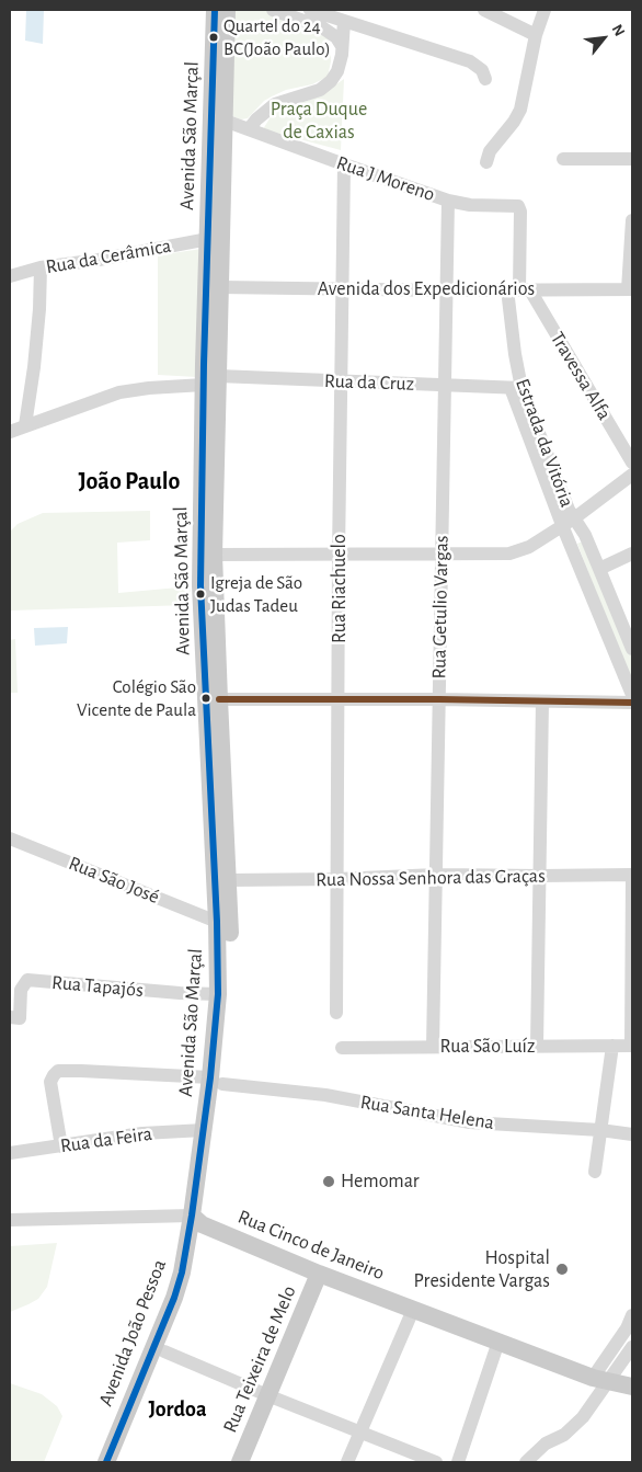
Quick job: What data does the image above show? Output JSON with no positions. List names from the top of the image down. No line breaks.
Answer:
{"streets":{"main road":["Avenida São Marçal","Rua Cinco de Janeiro","Avenida João Pessoa","Rua Teixeira de Melo"],"street":["Rua J Moreno","Rua da Cerâmica","Avenida dos Expedicionários","Travessa Alfa","Rua da Cruz","Estrada da Vitória","Rua Riachuelo","Rua Getulio Vargas","Rua Nossa Senhora das Graças","Rua São José","Rua Tapajós","Rua São Luíz","Rua Santa Helena","Rua da Feira"]},"crossings":[["Avenida São Marçal","Rua J Moreno"],["Avenida São Marçal","Rua da Cerâmica"],["Avenida São Marçal","Avenida dos Expedicionários"],["Avenida São Marçal","Rua da Cruz"],["Avenida São Marçal","Rua Nossa Senhora das Graças"],["Avenida São Marçal","Rua São José"],["Avenida São Marçal","Rua Tapajós"],["Avenida São Marçal","Rua Santa Helena"],["Avenida São Marçal","Rua da Feira"],["Avenida São Marçal","Rua Cinco de Janeiro"],["Avenida São Marçal","Avenida João Pessoa"],["Rua J Moreno","Estrada da Vitória"],["Rua J Moreno","Rua Riachuelo"],["Rua J Moreno","Rua Getulio Vargas"],["Avenida dos Expedicionários","Travessa Alfa"],["Avenida dos Expedicionários","Estrada da Vitória"],["Avenida dos Expedicionários","Rua Riachuelo"],["Avenida dos Expedicionários","Rua Getulio Vargas"],["Travessa Alfa","Estrada da Vitória"],["Rua da Cruz","Estrada da Vitória"],["Rua da Cruz","Rua Riachuelo"],["Rua da Cruz","Rua Getulio Vargas"],["Rua Riachuelo","Rua Nossa Senhora das Graças"],["Rua Getulio Vargas","Rua Nossa Senhora das Graças"],["Rua Getulio Vargas","Rua São Luíz"],["Rua Santa Helena","Rua da Feira"],["Rua Cinco de Janeiro","Avenida João Pessoa"],["Rua Cinco de Janeiro","Rua Teixeira de Melo"]],"districts":["João Paulo","Jordoa"],"parks":["Praça Duque de Caxias"],"places":["Quartel do 24 BC(João Paulo)","Igreja de São Judas Tadeu","Colégio São Vicente de Paula","Hemomar","Hospital Presidente Vargas"],"north":"top right"}
